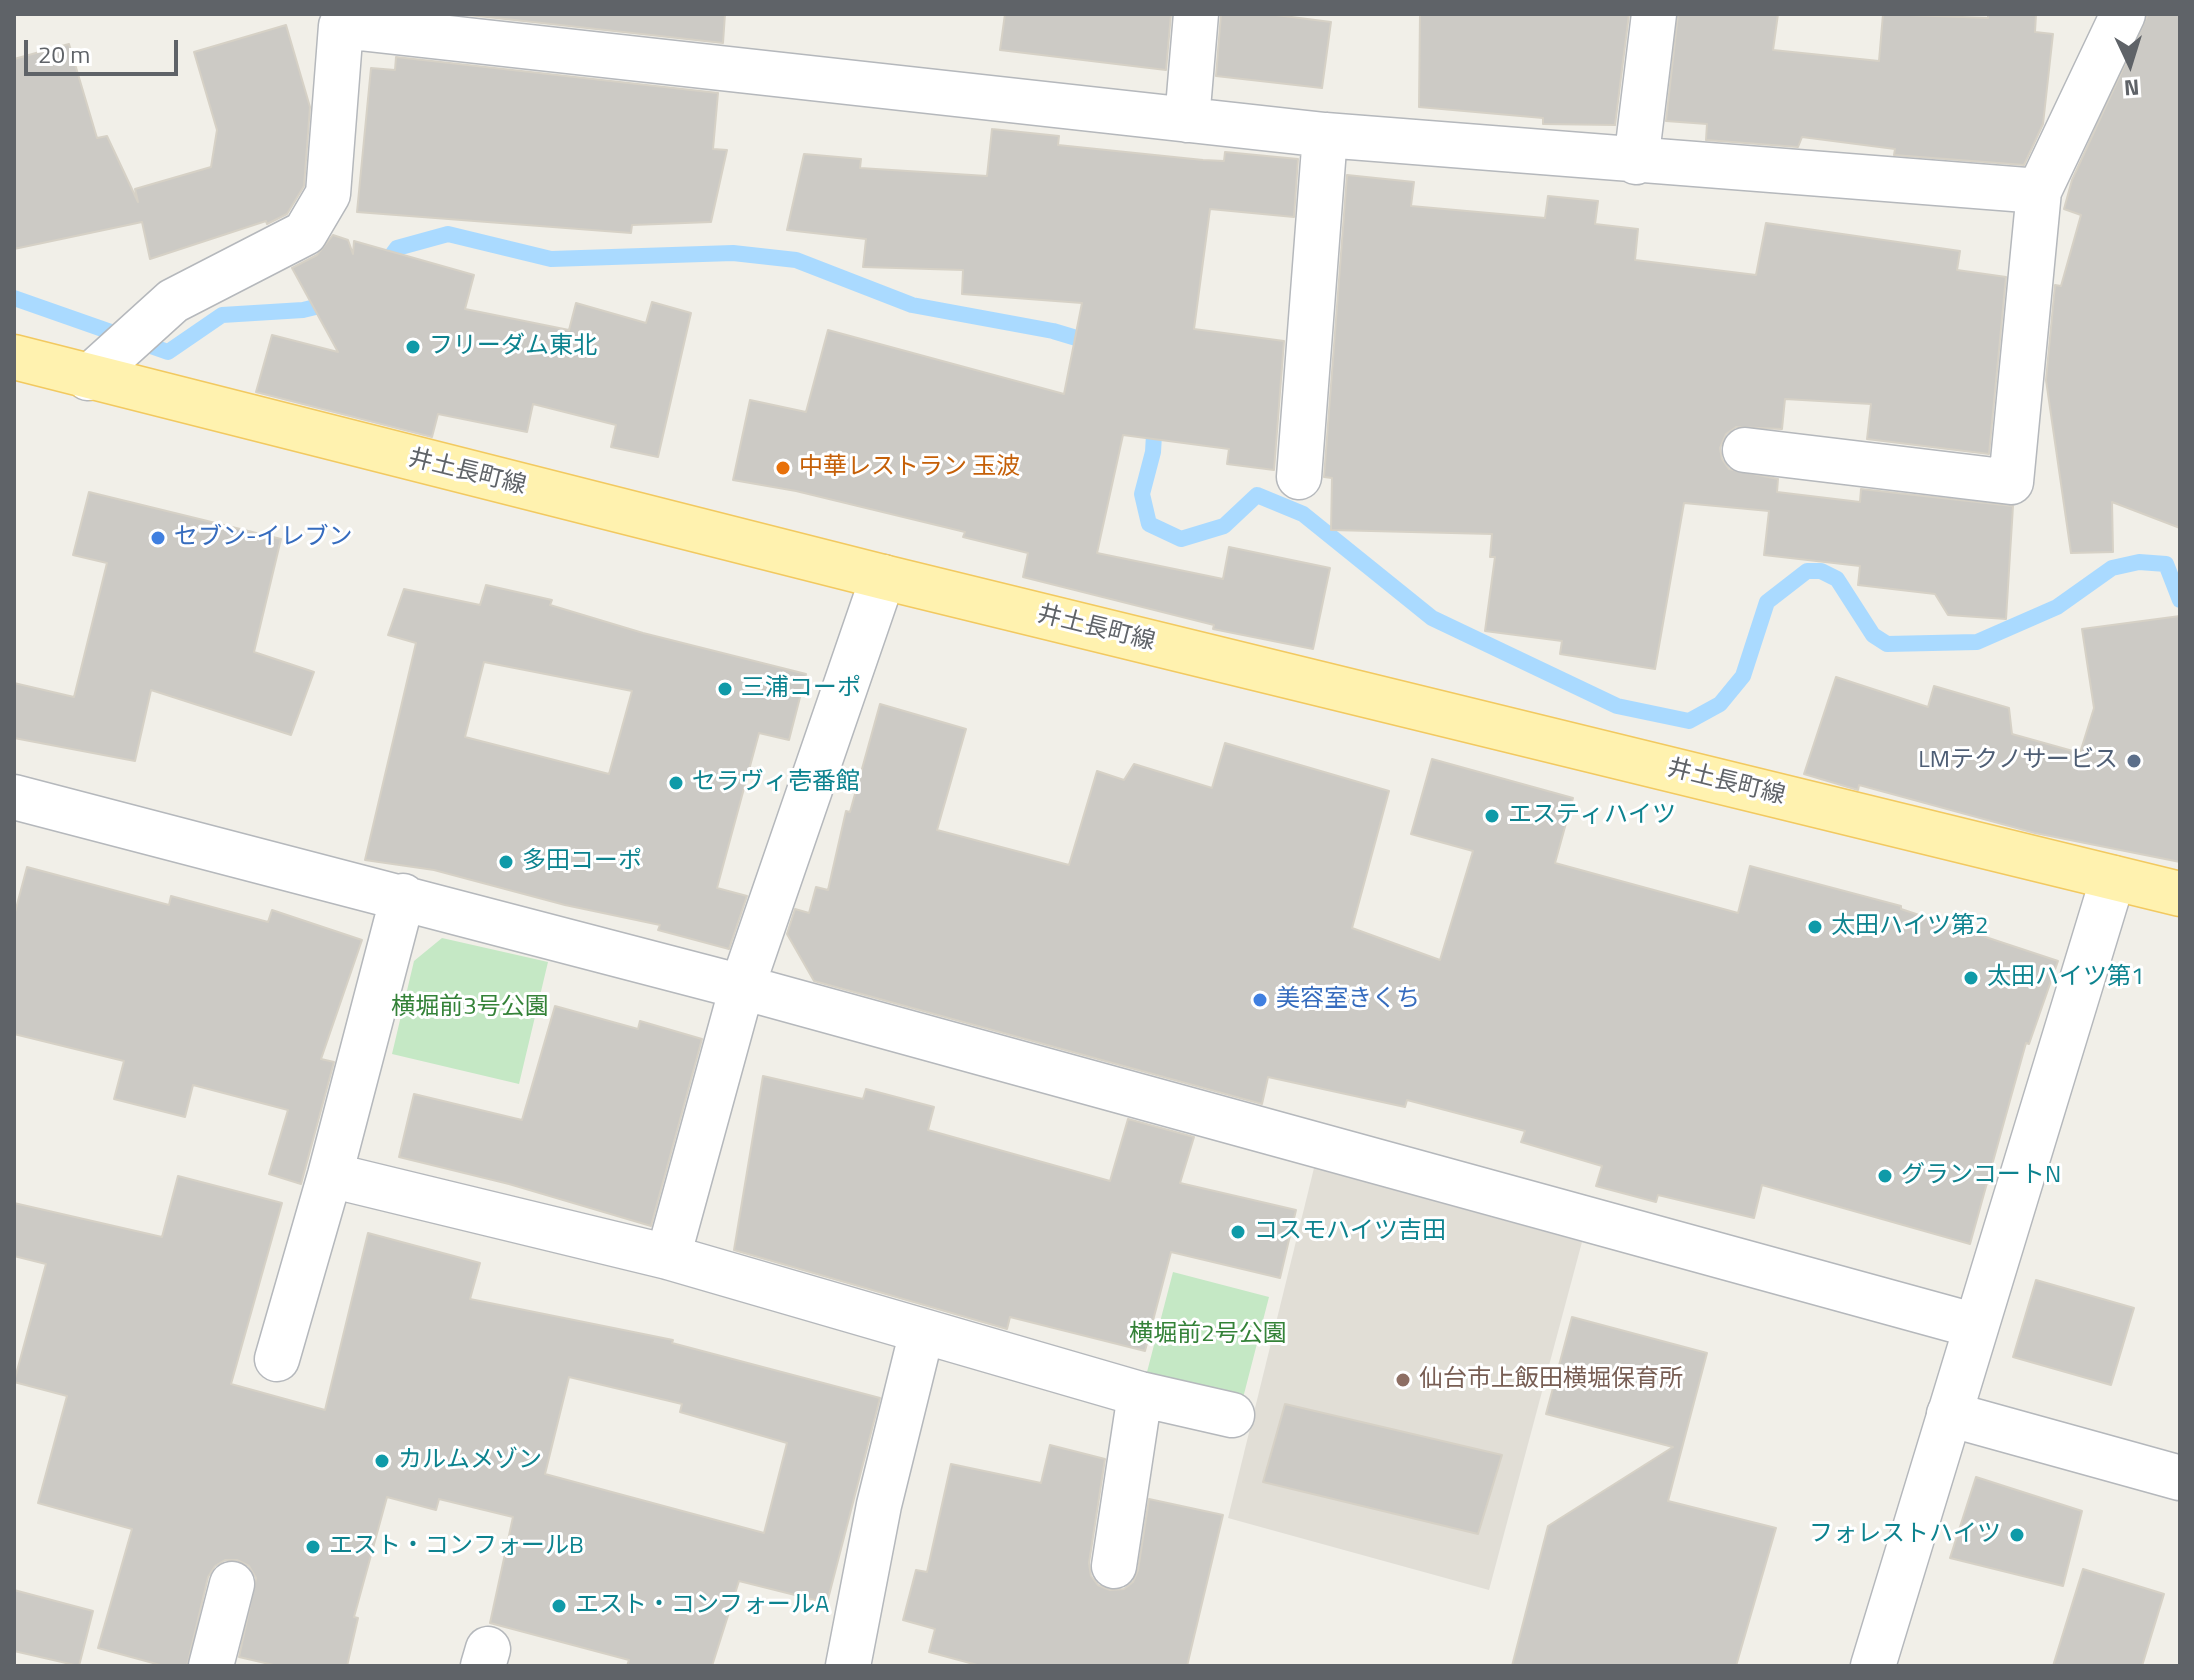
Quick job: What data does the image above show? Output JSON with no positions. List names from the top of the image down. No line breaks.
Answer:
{"streets":{"main road":["井土長町線"]},"parks":["横堀前3号公園","横堀前2号公園"],"places":["フリーダム東北","中華レストラン 玉波","セブン-イレブン","三浦コーポ","LMテクノサービス","セラヴィ壱番館","エスティハイツ","多田コーポ","太田ハイツ第2","太田ハイツ第1","美容室きくち","グランコートN","コスモハイツ吉田","仙台市上飯田横堀保育所","カルムメゾン","フォレストハイツ","エスト・コンフォールB","エスト・コンフォールA"],"scale_bar":"20 m","north":"bottom"}
